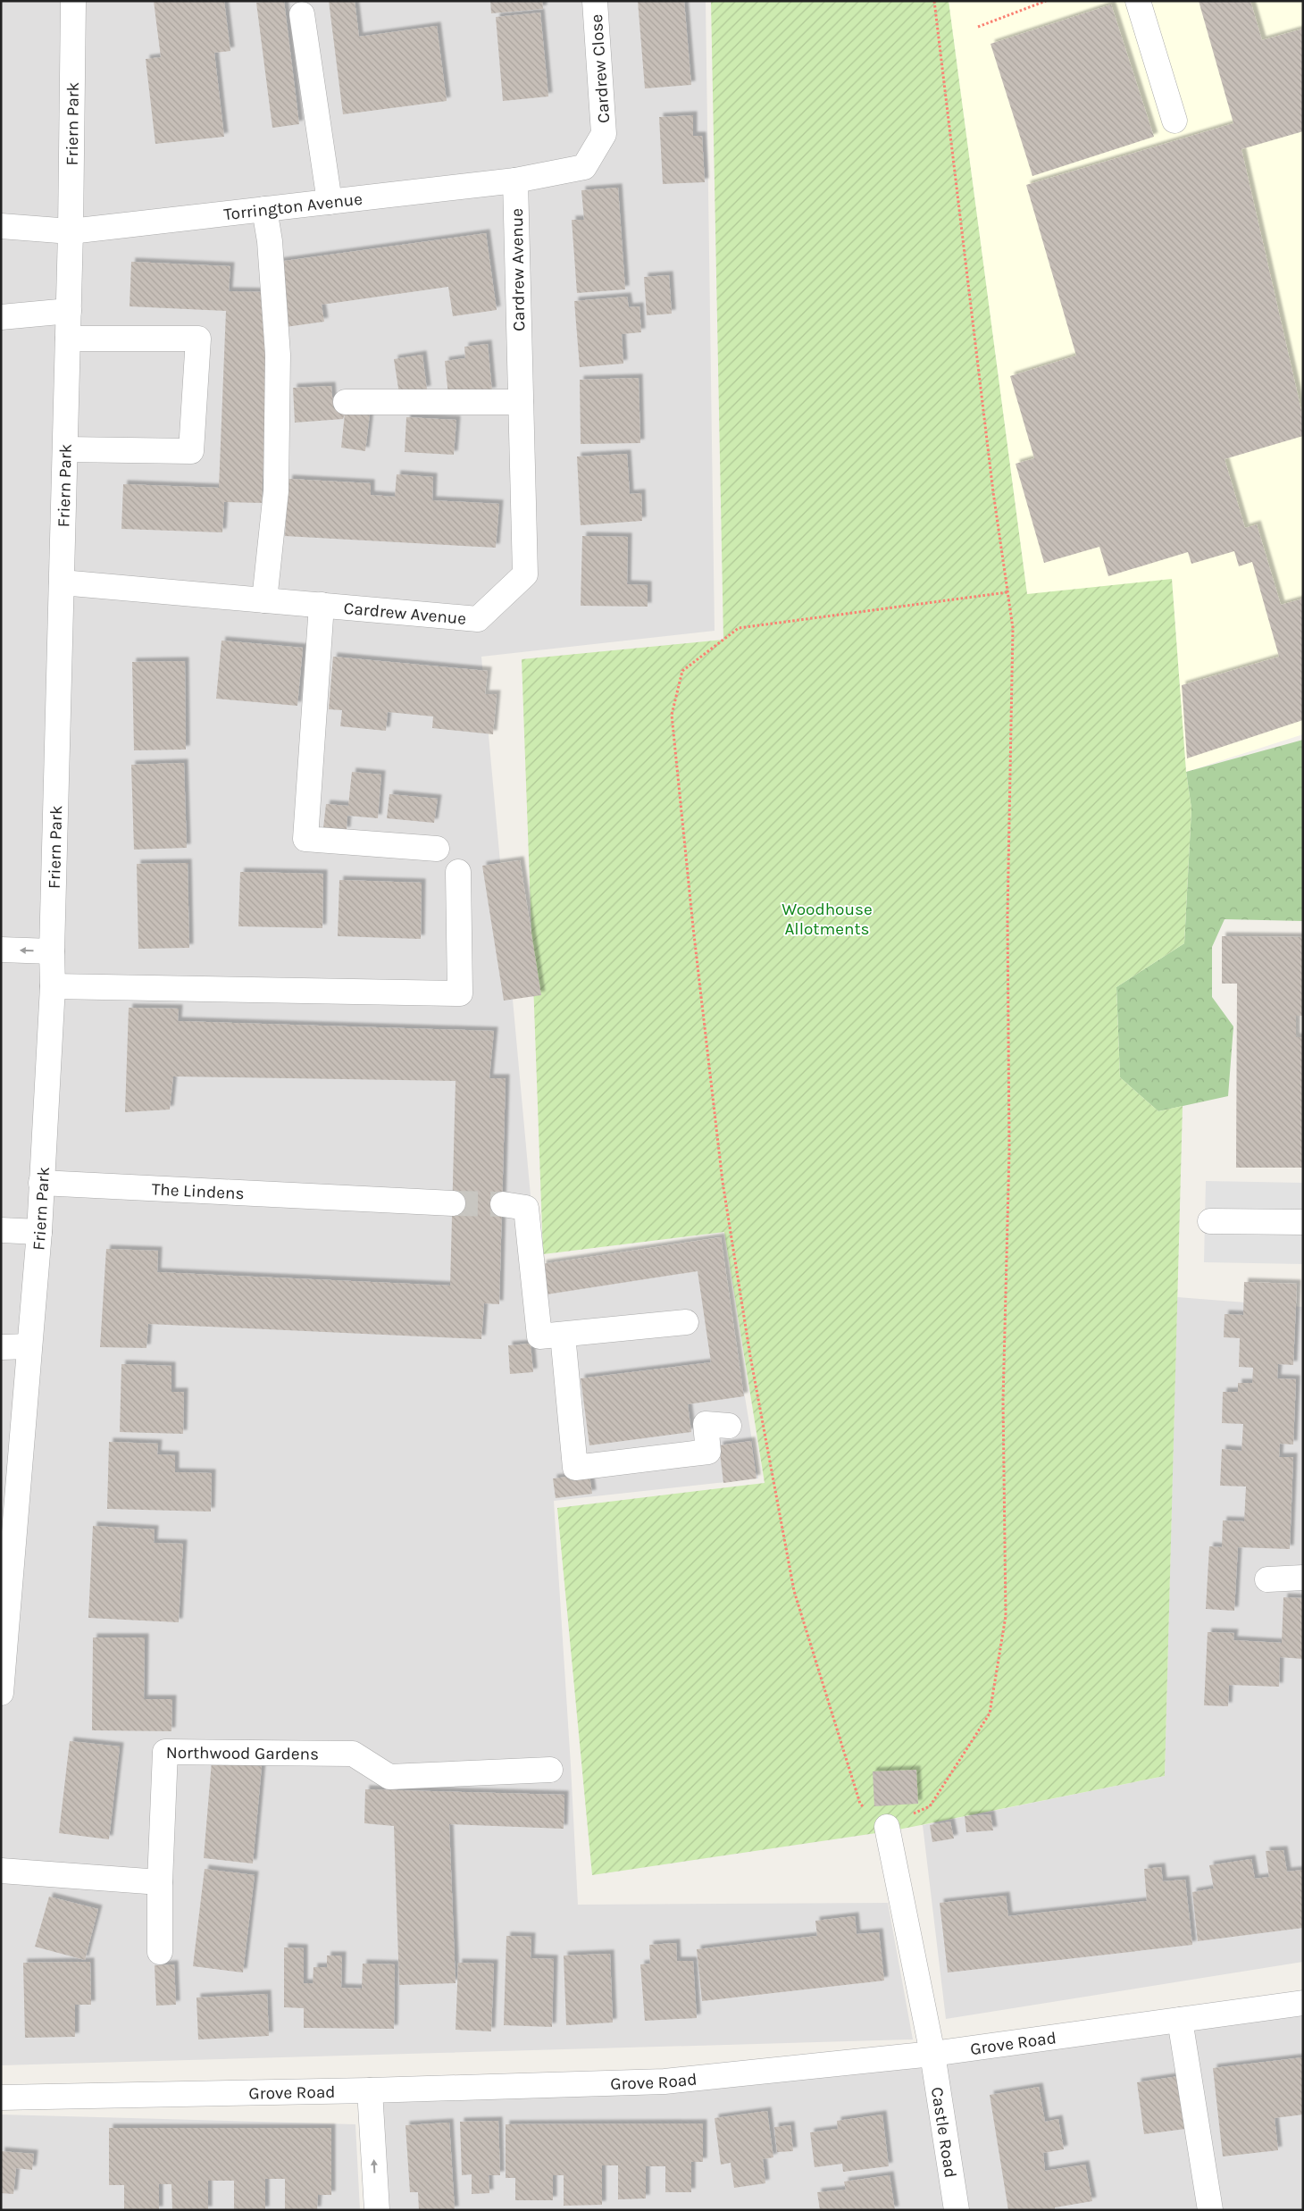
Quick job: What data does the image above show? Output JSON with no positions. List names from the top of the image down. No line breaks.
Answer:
{"streets":{"street":["Cardrew Close","Friern Park","Torrington Avenue","Cardrew Avenue","The Lindens","Northwood Gardens","Grove Road","Castle Road"]},"crossings":[["Cardrew Close","Torrington Avenue"],["Cardrew Close","Cardrew Avenue"],["Friern Park","Torrington Avenue"],["Friern Park","Cardrew Avenue"],["Friern Park","The Lindens"],["Torrington Avenue","Cardrew Avenue"],["Grove Road","Castle Road"]],"parks":["Woodhouse Allotments"]}
